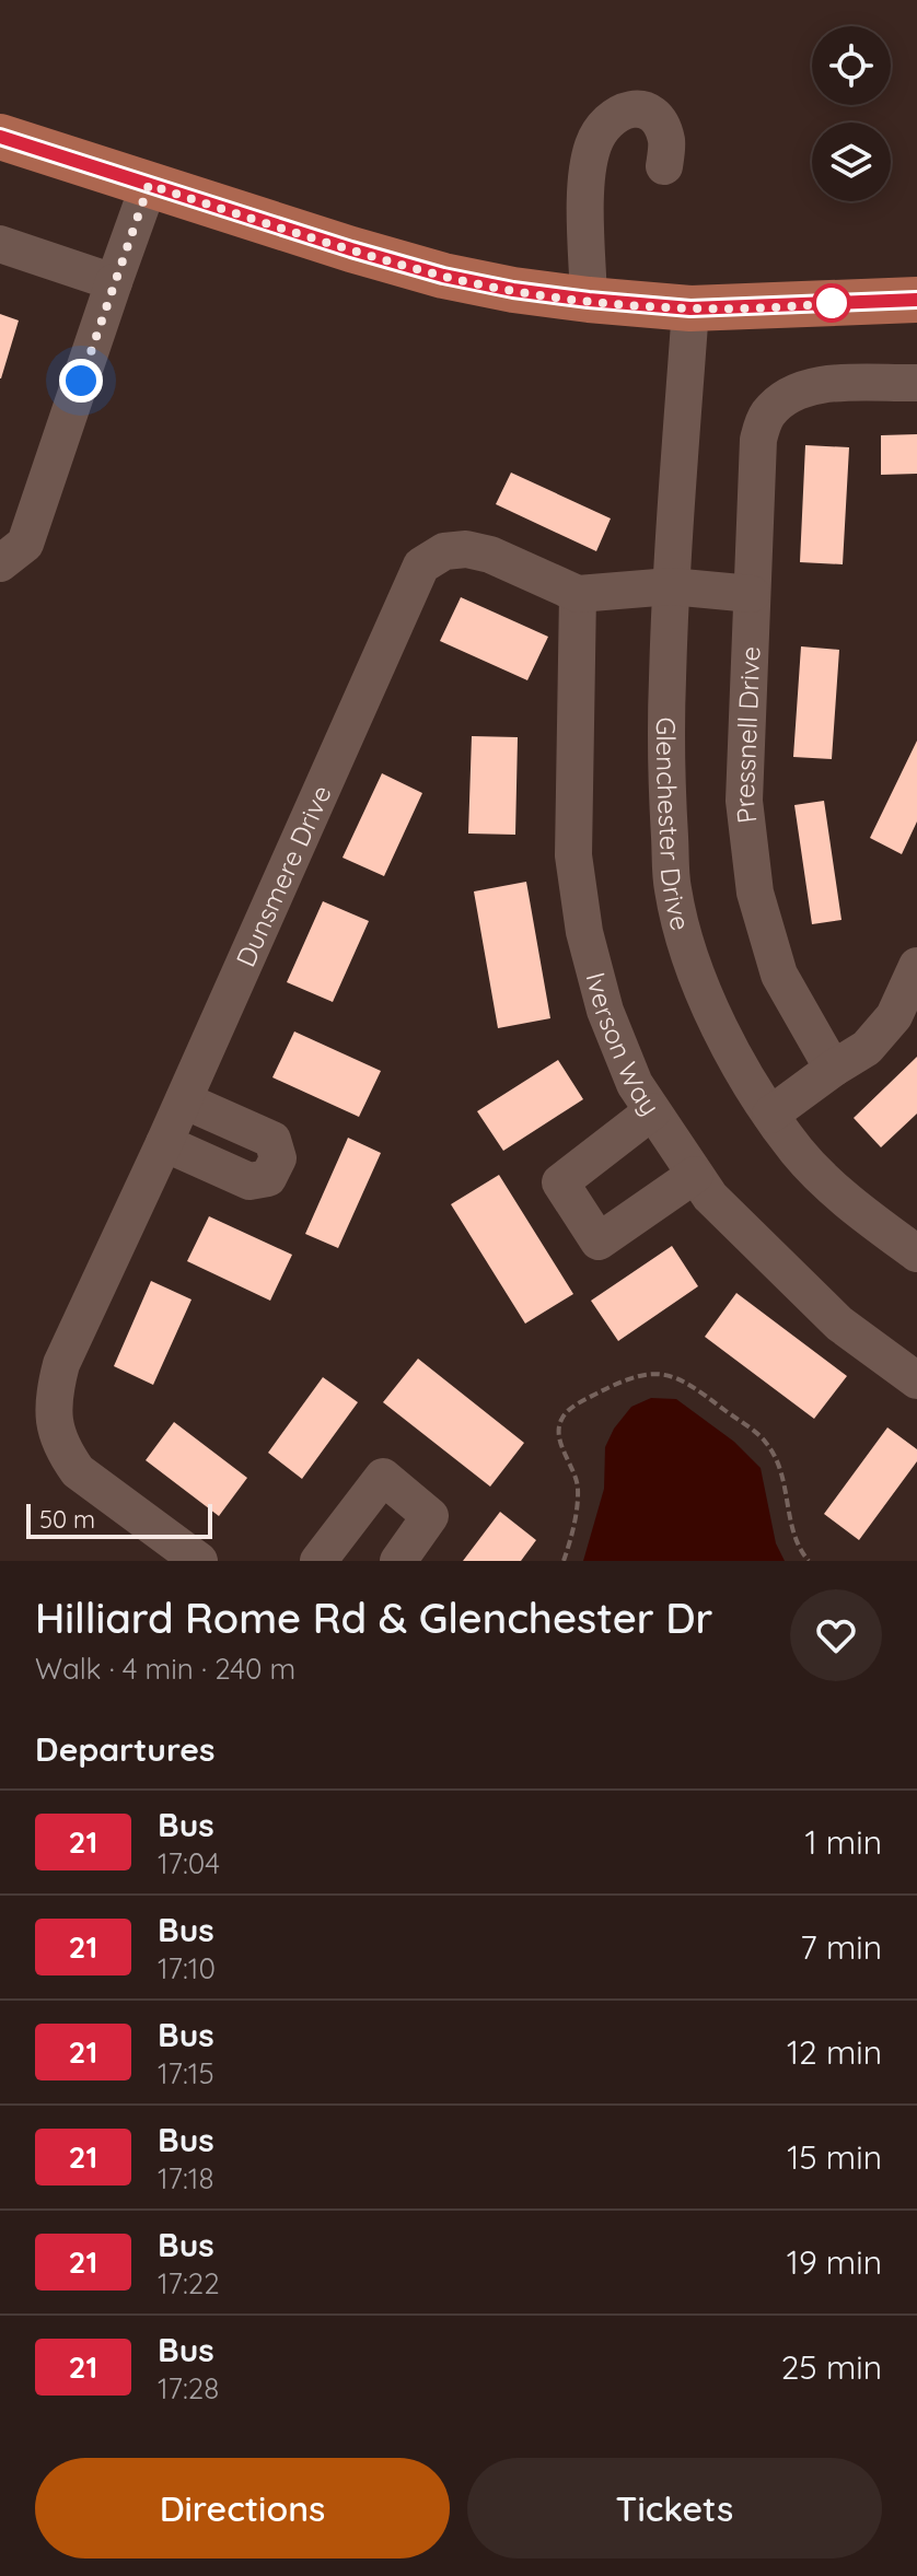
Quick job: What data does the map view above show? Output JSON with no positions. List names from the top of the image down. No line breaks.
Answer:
{"streets":{"street":["Pressnell Drive","Glenchester Drive","Dunsmere Drive","Iverson Way"]},"crossings":[["Glenchester Drive","Dunsmere Drive"],["Dunsmere Drive","Iverson Way"]],"lines":["bus line 21"],"scale_bar":"50 m","page":{"scale":"50 m","heading":[["Hilliard Rome Rd & Glenchester Dr","Walk · 4 min · 240 m"],"Departures"],"list":[{"mark":"21","name":"Bus","note":"17:04","value":"1 min"},{"mark":"21","name":"Bus","note":"17:10","value":"7 min"},{"mark":"21","name":"Bus","note":"17:15","value":"12 min"},{"mark":"21","name":"Bus","note":"17:18","value":"15 min"},{"mark":"21","name":"Bus","note":"17:22","value":"19 min"},{"mark":"21","name":"Bus","note":"17:28","value":"25 min"}],"buttons":["Directions","Tickets"]}}
